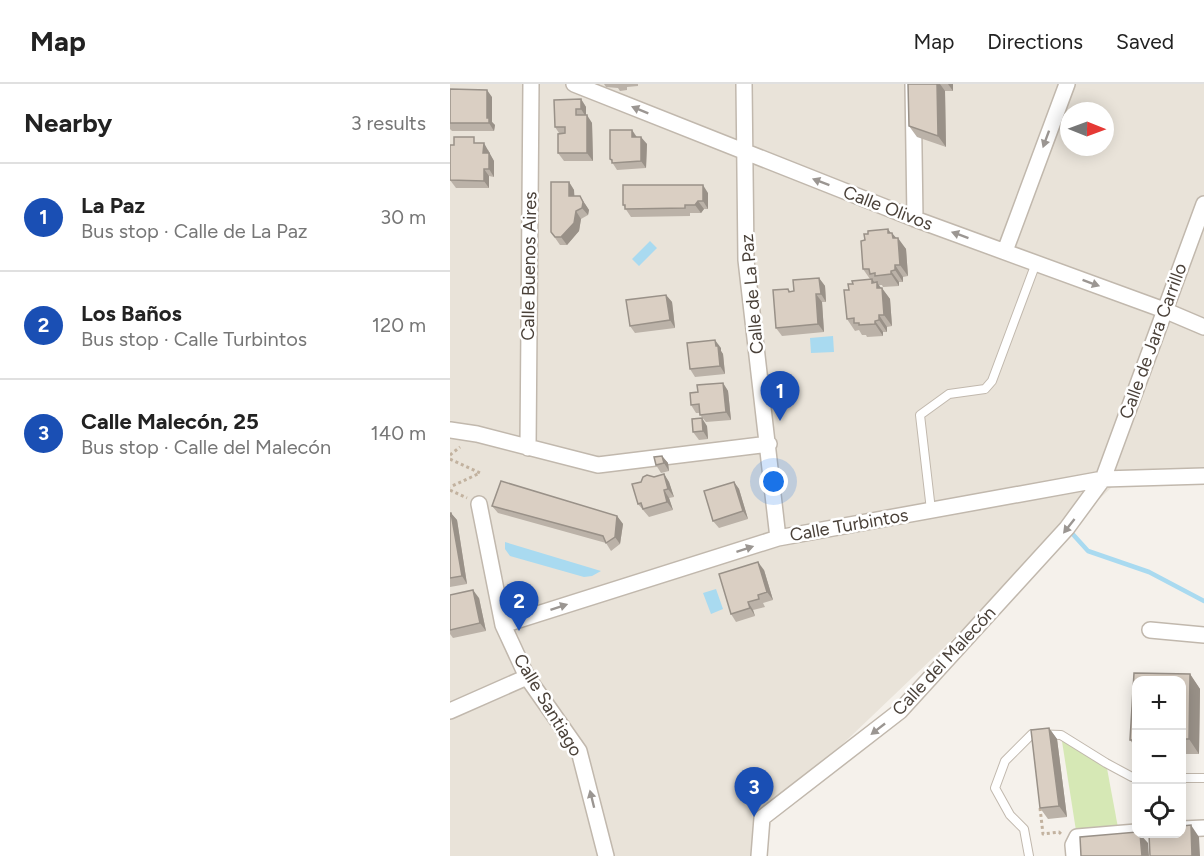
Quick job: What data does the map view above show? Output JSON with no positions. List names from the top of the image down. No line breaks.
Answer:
{"streets":{"street":["Calle Olivos","Calle Buenos Aires","Calle de La Paz","Calle de Jara Carrillo","Calle Turbintos","Calle del Malecón","Calle Santiago"]},"crossings":[["Calle Olivos","Calle de La Paz"],["Calle Olivos","Calle de Jara Carrillo"],["Calle de La Paz","Calle Turbintos"],["Calle de Jara Carrillo","Calle Turbintos"],["Calle de Jara Carrillo","Calle del Malecón"],["Calle Turbintos","Calle del Malecón"],["Calle Turbintos","Calle Santiago"]],"one_way":["Calle del Malecón","Calle Santiago"],"north":"right","page":{"header":"Map","nav":["Map","Directions","Saved"],"heading":["Nearby","3 results"],"list":[{"mark":"1","name":"La Paz","note":"Bus stop · Calle de La Paz","value":"30 m"},{"mark":"2","name":"Los Baños","note":"Bus stop · Calle Turbintos","value":"120 m"},{"mark":"3","name":"Calle Malecón, 25","note":"Bus stop · Calle del Malecón","value":"140 m"}],"pins":["1","2","3"],"map_buttons":["+","−"]}}
